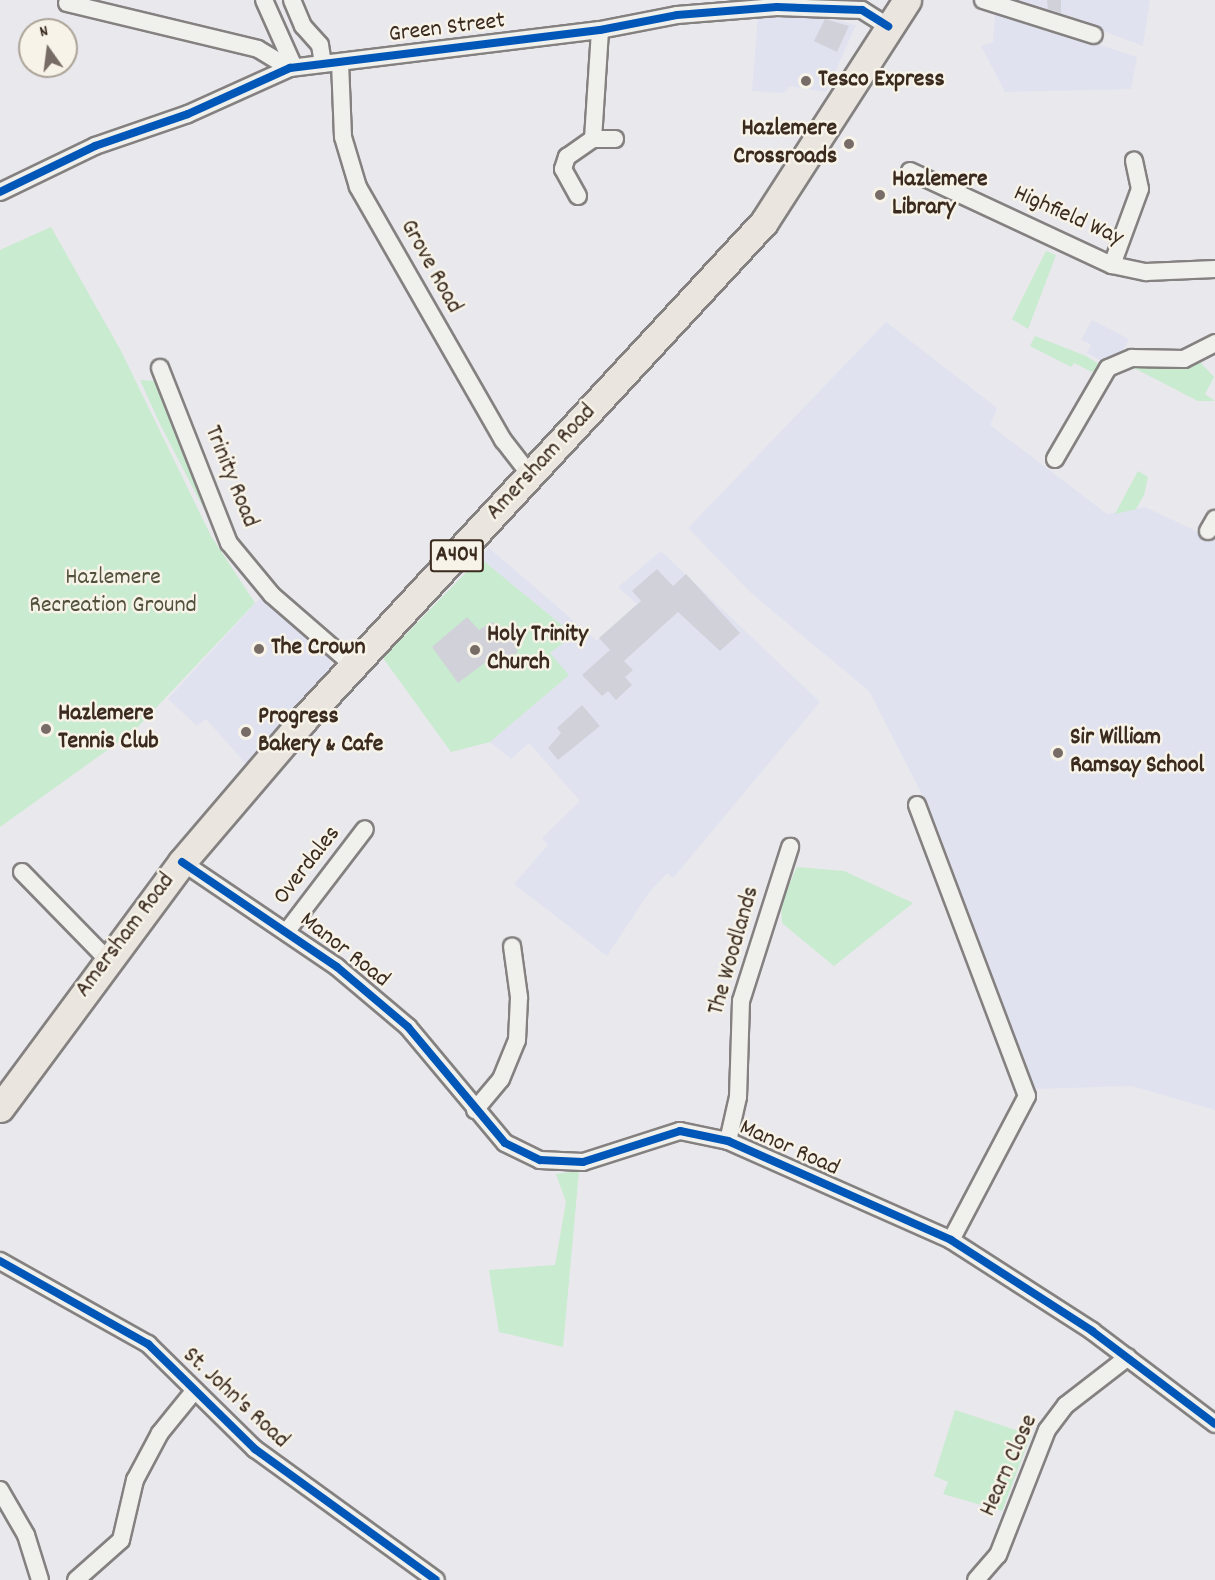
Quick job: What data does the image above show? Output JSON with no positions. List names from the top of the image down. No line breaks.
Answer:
{"streets":{"main road":["Amersham Road","A404"],"street":["Green Street","Highfield Way","Grove Road","Trinity Road","Overdales","Manor Road","The Woodlands","St. John's Road","Hearn Close"]},"crossings":[["Green Street","Grove Road"],["Green Street","Amersham Road"],["Grove Road","Amersham Road"],["Amersham Road","Trinity Road"],["Amersham Road","Manor Road"],["Overdales","Manor Road"],["Manor Road","The Woodlands"],["Manor Road","Hearn Close"]],"parks":["Hazlemere Recreation Ground"],"places":["Tesco Express","Hazlemere Crossroads","Hazlemere Library","The Crown","Holy Trinity Church","Hazlemere Tennis Club","Progress Bakery & Cafe","Sir William Ramsay School"],"north":"top"}
